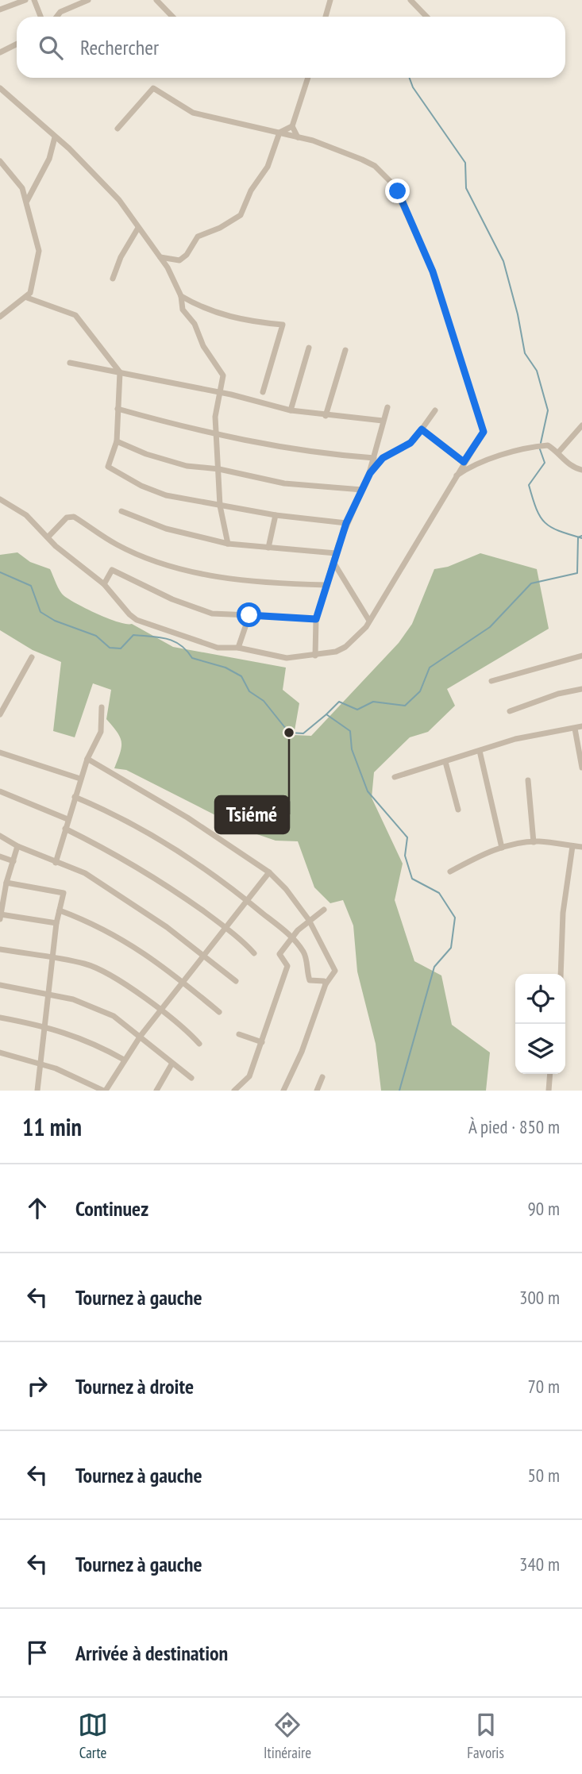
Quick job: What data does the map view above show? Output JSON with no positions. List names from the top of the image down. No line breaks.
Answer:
{"places":["Tsiémé"],"page":{"search":"Rechercher","heading":["11 min","À pied · 850 m"],"list":[["Continuez","90 m"],["Tournez à gauche","300 m"],["Tournez à droite","70 m"],["Tournez à gauche","50 m"],["Tournez à gauche","340 m"],"Arrivée à destination"],"nav":["Carte","Itinéraire","Favoris"]}}
